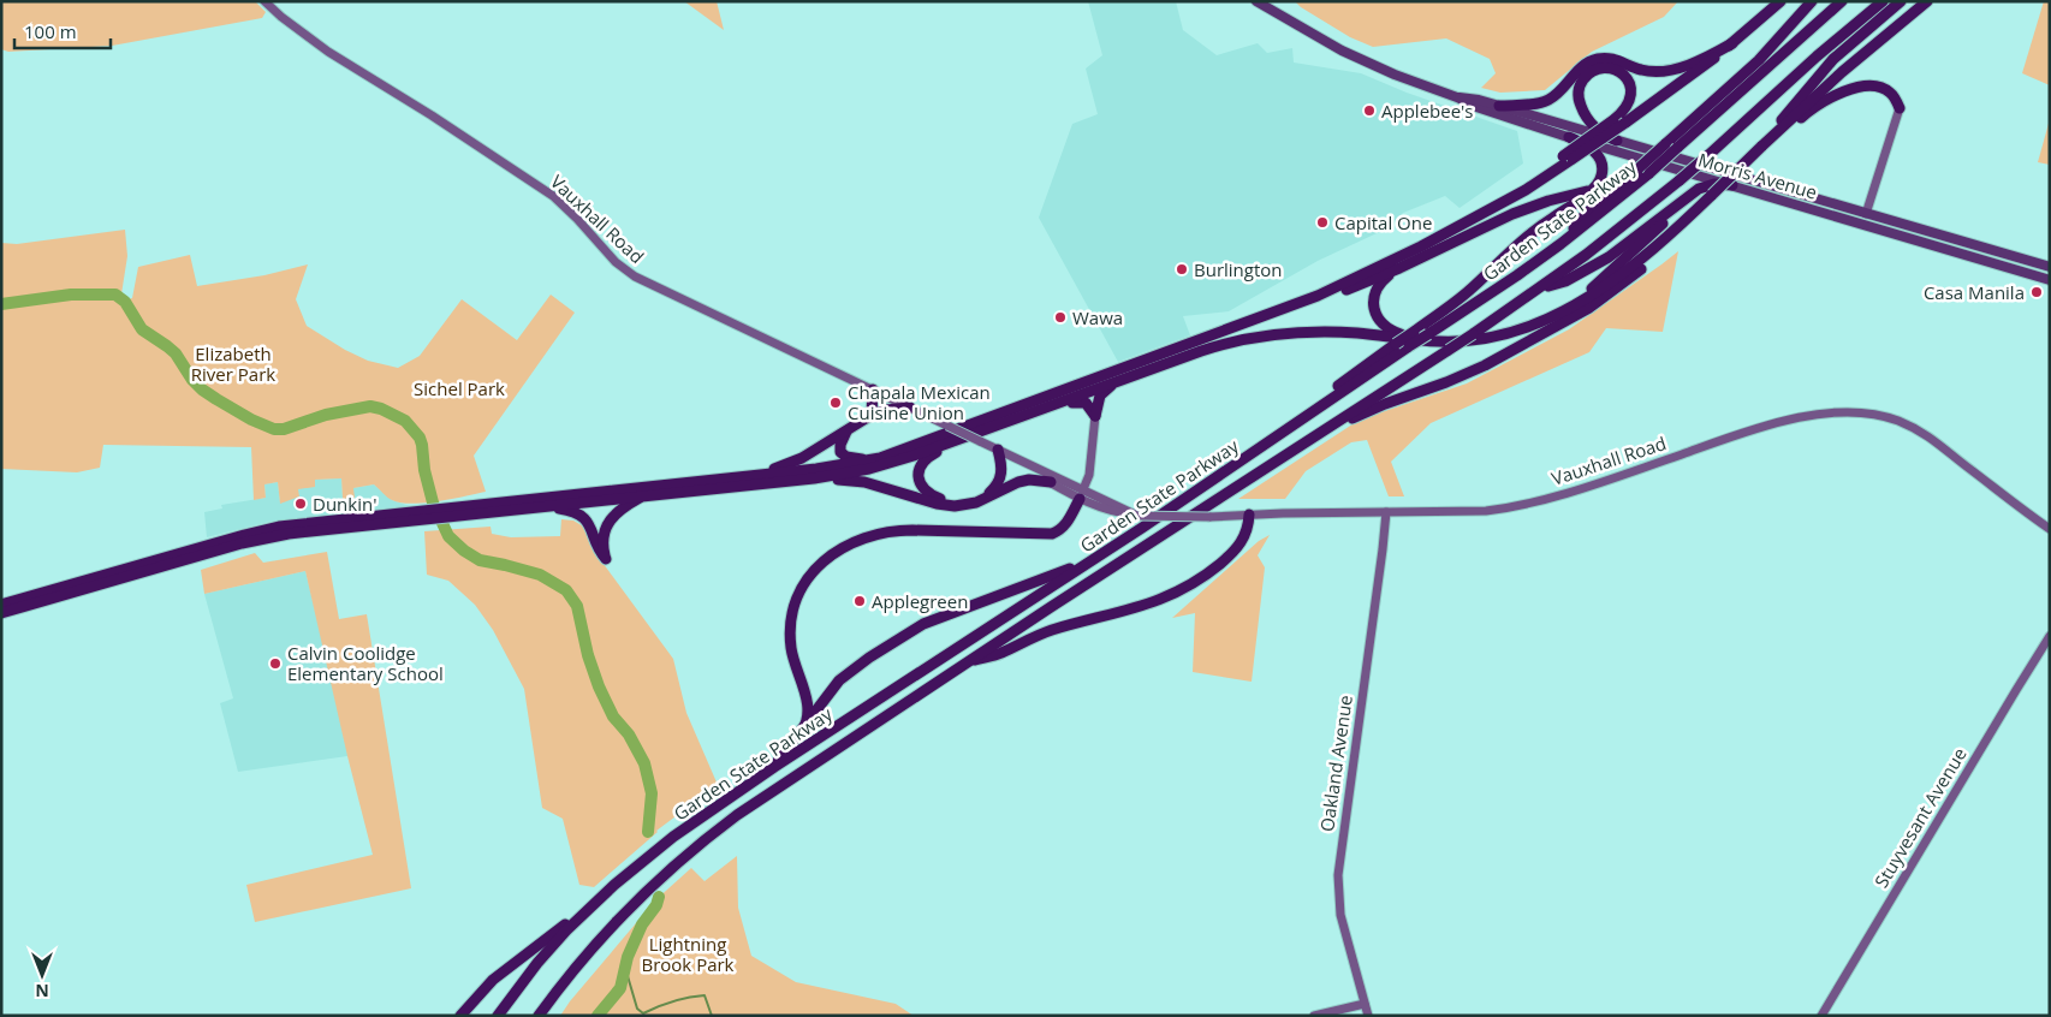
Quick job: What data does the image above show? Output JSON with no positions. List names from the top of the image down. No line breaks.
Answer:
{"streets":{"highway":["Garden State Parkway"],"main road":["Morris Avenue"],"street":["Vauxhall Road","Oakland Avenue","Stuyvesant Avenue"]},"crossings":[["Vauxhall Road","Oakland Avenue"]],"parks":["Elizabeth River Park","Sichel Park","Lightning Brook Park"],"places":["Applebee's","Capital One","Burlington","Casa Manila","Wawa","Chapala Mexican Cuisine Union","Dunkin'","Applegreen","Calvin Coolidge Elementary School"],"scale_bar":"100 m","north":"bottom"}
